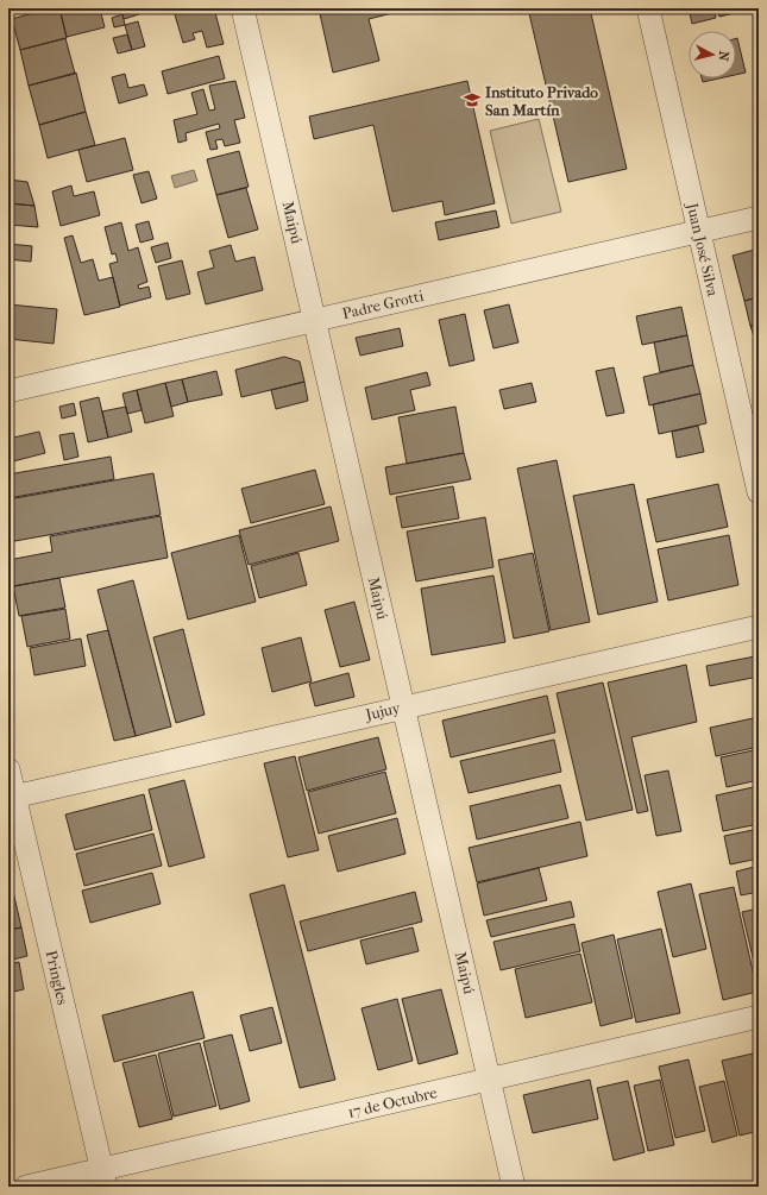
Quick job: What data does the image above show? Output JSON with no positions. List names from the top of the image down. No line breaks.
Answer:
{"streets":{"street":["Maipú","Juan José Silva","Padre Grotti","Jujuy","Pringles","17 de Octubre"]},"crossings":[["Maipú","Padre Grotti"],["Maipú","Jujuy"],["Maipú","17 de Octubre"],["Juan José Silva","Padre Grotti"],["Jujuy","Pringles"],["Pringles","17 de Octubre"]],"places":{"school or university":["Instituto Privado San Martín"]},"north":"right"}
